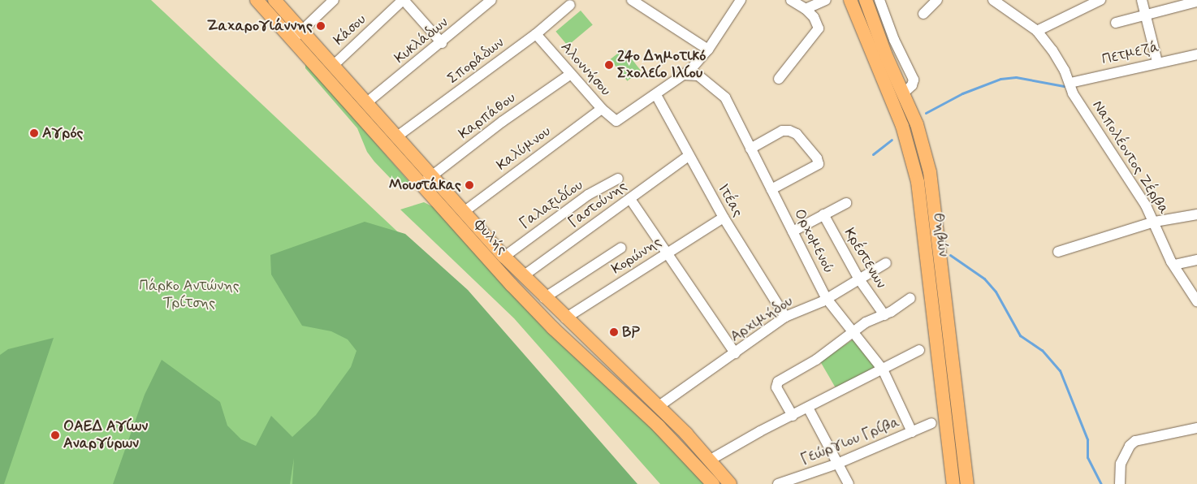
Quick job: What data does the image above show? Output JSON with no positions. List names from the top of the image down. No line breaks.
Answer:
{"streets":{"main road":["Θηβών","Φυλής"],"street":["Κάσου","Κυκλάδων","Πετμεζά","Σποράδων","Αλοννήσου","Καρπάθου","Καλύμνου","Ναπολέοντος Ζέρβα","Ιτέας","Γαλαξιδίου","Γαστούνης","Ορχομενού","Κορώνης","Κρέστενων","Αρχιμήδου","Γεώργιου Γρίβα"]},"crossings":[["Κάσου","Φυλής"],["Κυκλάδων","Φυλής"],["Πετμεζά","Ναπολέοντος Ζέρβα"],["Σποράδων","Αλοννήσου"],["Σποράδων","Φυλής"],["Αλοννήσου","Καρπάθου"],["Αλοννήσου","Καλύμνου"],["Αλοννήσου","Ιτέας"],["Καρπάθου","Φυλής"],["Καλύμνου","Φυλής"],["Ιτέας","Γαστούνης"],["Ιτέας","Κορώνης"],["Ιτέας","Αρχιμήδου"],["Γαλαξιδίου","Φυλής"],["Γαστούνης","Φυλής"],["Φυλής","Κορώνης"],["Φυλής","Αρχιμήδου"],["Ορχομενού","Αρχιμήδου"],["Ορχομενού","Γεώργιου Γρίβα"],["Κρέστενων","Αρχιμήδου"]],"parks":["Πάρκο Αντώνης Τρίτσης"],"places":["Ζαχαρογιάννης","24ο Δημοτικό Σχολείο Ιλίου","Αγρός","Μουστάκας","BP","ΟΑΕΔ Αγίων Αναργύρων"]}
